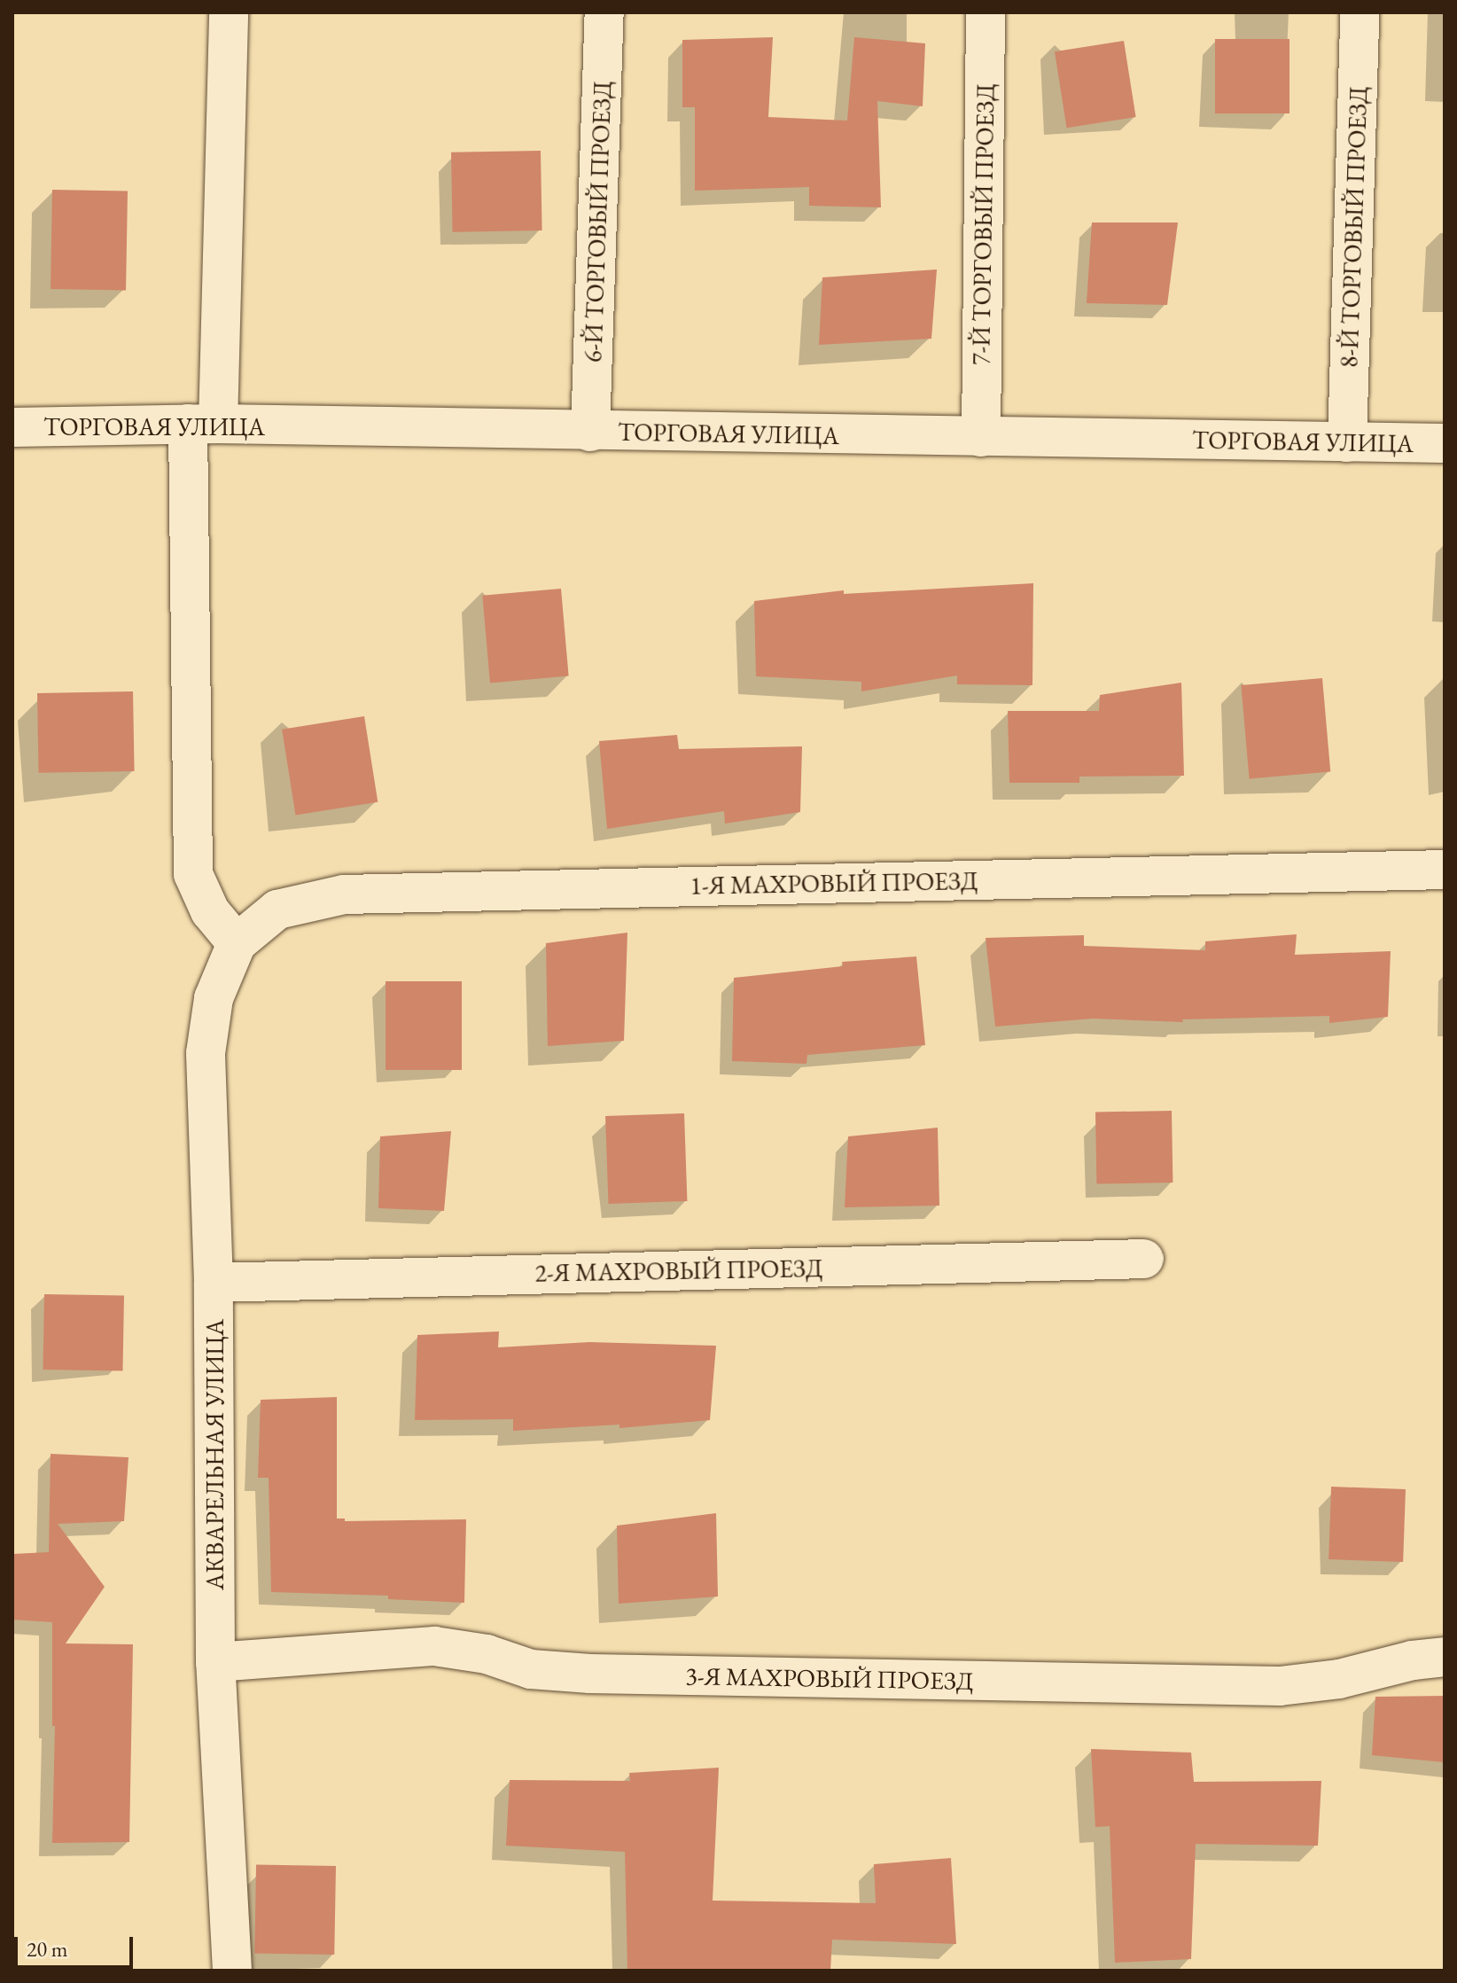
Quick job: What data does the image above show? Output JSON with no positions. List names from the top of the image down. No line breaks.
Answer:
{"streets":{"street":["6-Й ТОРГОВЫЙ ПРОЕЗД","7-Й ТОРГОВЫЙ ПРОЕЗД","8-Й ТОРГОВЫЙ ПРОЕЗД","ТОРГОВАЯ УЛИЦА","1-Я МАХРОВЫЙ ПРОЕЗД","2-Я МАХРОВЫЙ ПРОЕЗД","АКВАРЕЛЬНАЯ УЛИЦА","3-Я МАХРОВЫЙ ПРОЕЗД"]},"crossings":[["6-Й ТОРГОВЫЙ ПРОЕЗД","ТОРГОВАЯ УЛИЦА"],["7-Й ТОРГОВЫЙ ПРОЕЗД","ТОРГОВАЯ УЛИЦА"],["8-Й ТОРГОВЫЙ ПРОЕЗД","ТОРГОВАЯ УЛИЦА"],["1-Я МАХРОВЫЙ ПРОЕЗД","АКВАРЕЛЬНАЯ УЛИЦА"],["2-Я МАХРОВЫЙ ПРОЕЗД","АКВАРЕЛЬНАЯ УЛИЦА"],["АКВАРЕЛЬНАЯ УЛИЦА","3-Я МАХРОВЫЙ ПРОЕЗД"]],"scale_bar":"20 m"}
